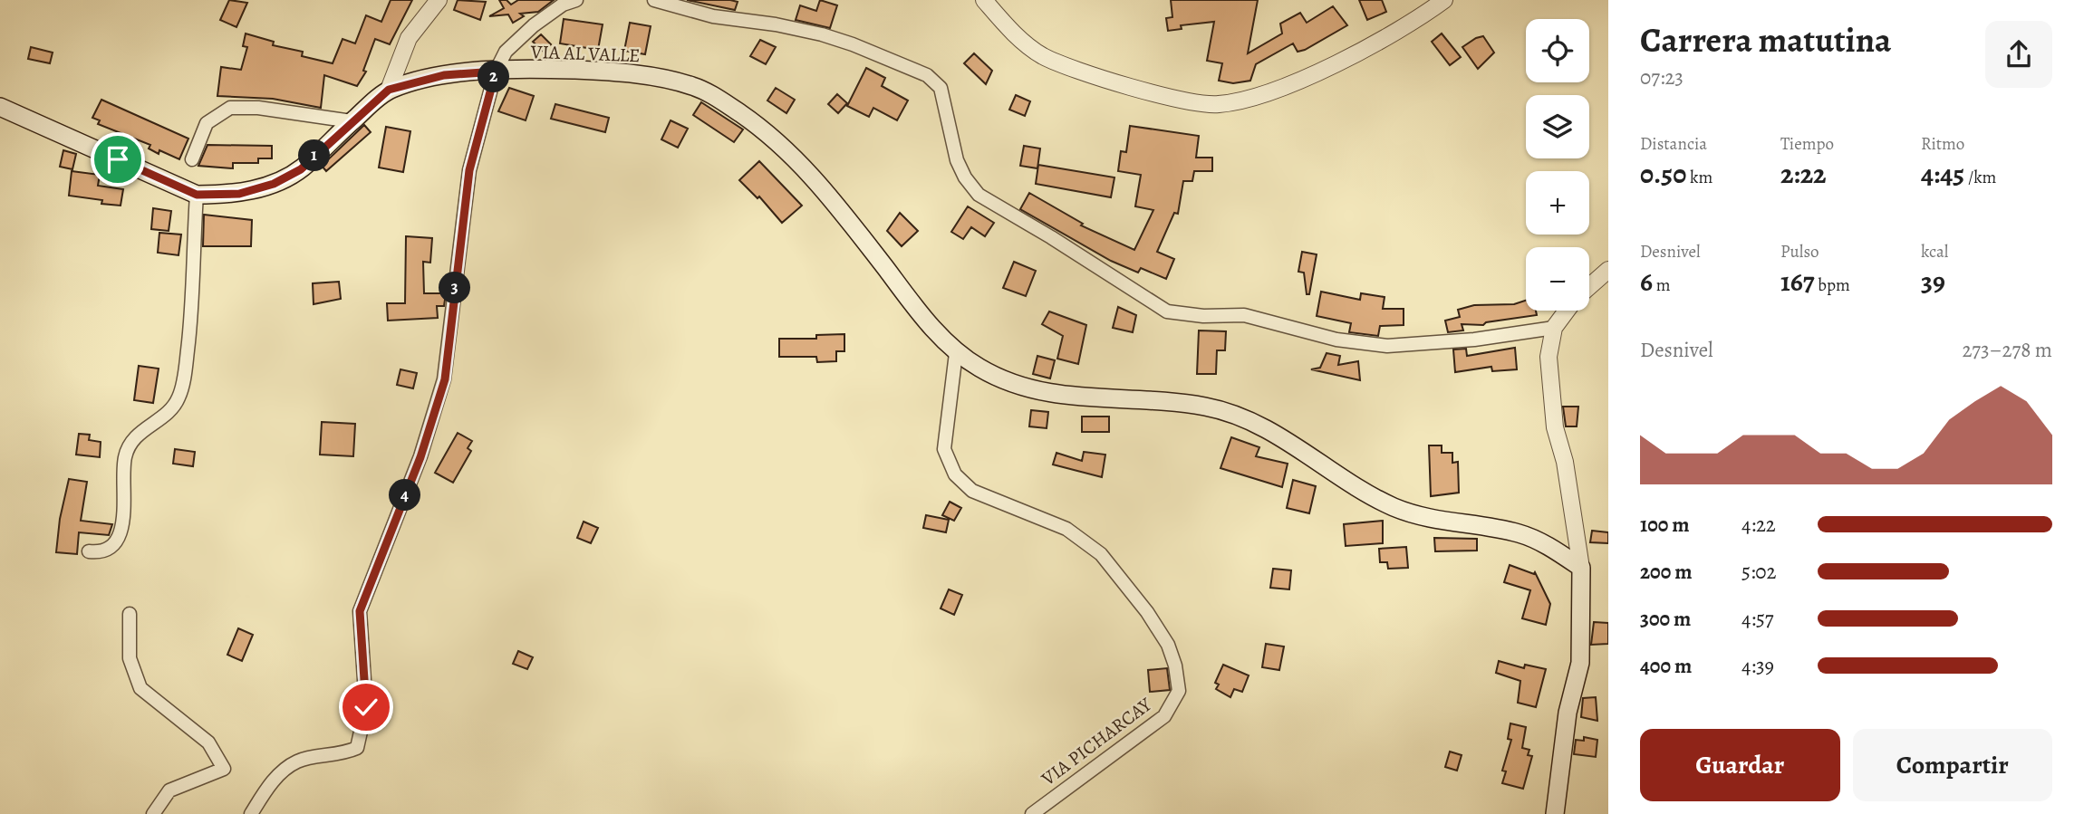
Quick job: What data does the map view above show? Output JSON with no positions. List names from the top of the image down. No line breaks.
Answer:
{"streets":{"main road":["VIA AL VALLE"],"street":["VIA PICHARCAY"]},"crossings":[["VIA AL VALLE","VIA PICHARCAY"]],"page":{"heading":["Carrera matutina","07:23"],"map_buttons":["+","−"],"pins":["2","1","3","4"],"stats":[["Distancia","0.50 km"],["Tiempo","2:22"],["Ritmo","4:45 /km"],["Desnivel","6 m"],["Pulso","167 bpm"],["kcal","39"]],"chart":["Desnivel","273–278 m"],"list":[{"name":"100 m","note":"4:22"},{"name":"200 m","note":"5:02"},{"name":"300 m","note":"4:57"},{"name":"400 m","note":"4:39"}],"buttons":["Guardar","Compartir"]}}
